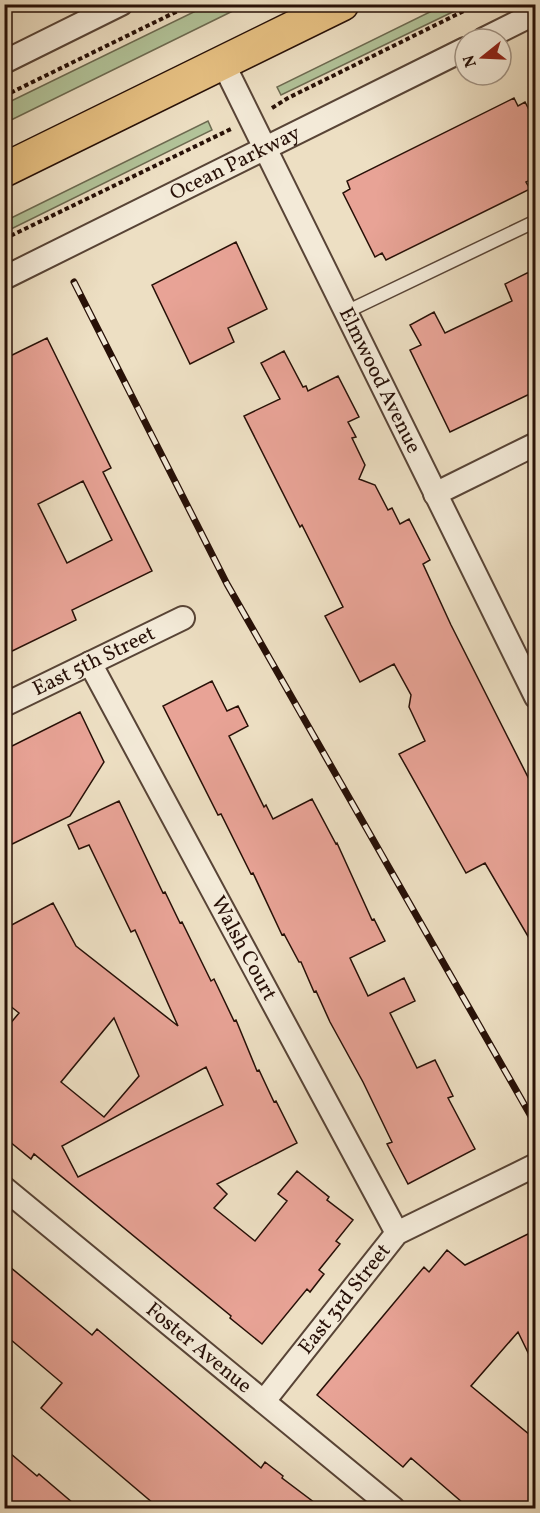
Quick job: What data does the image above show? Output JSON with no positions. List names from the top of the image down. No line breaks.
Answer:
{"streets":{"street":["Ocean Parkway","Elmwood Avenue","East 5th Street","Walsh Court","East 3rd Street","Foster Avenue"]},"crossings":[["Ocean Parkway","Elmwood Avenue"],["East 5th Street","Walsh Court"],["Walsh Court","East 3rd Street"],["East 3rd Street","Foster Avenue"]],"north":"left"}
